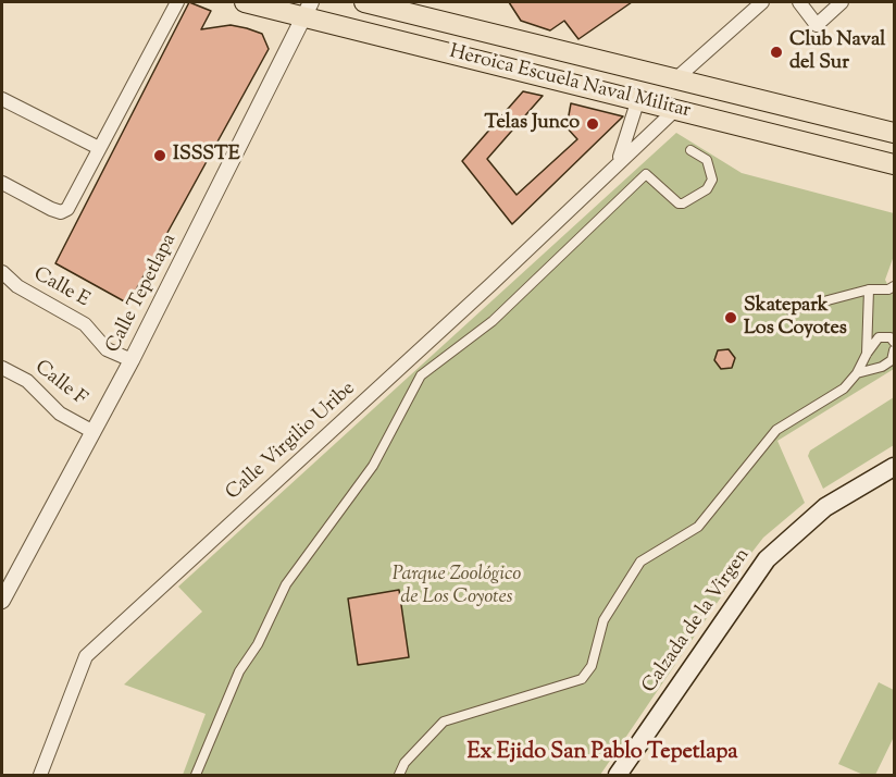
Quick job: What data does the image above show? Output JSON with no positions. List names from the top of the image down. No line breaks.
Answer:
{"streets":{"main road":["Heroica Escuela Naval Militar","Calzada de la Virgen"],"street":["Calle E","Calle Tepetlapa","Calle F","Calle Virgilio Uribe"]},"crossings":[["Heroica Escuela Naval Militar","Calle Tepetlapa"],["Heroica Escuela Naval Militar","Calle Virgilio Uribe"],["Calle E","Calle Tepetlapa"],["Calle Tepetlapa","Calle F"]],"districts":["Ex Ejido San Pablo Tepetlapa"],"parks":["Parque Zoológico de Los Coyotes"],"places":["Club Naval del Sur","Telas Junco","ISSSTE","Skatepark Los Coyotes"]}
